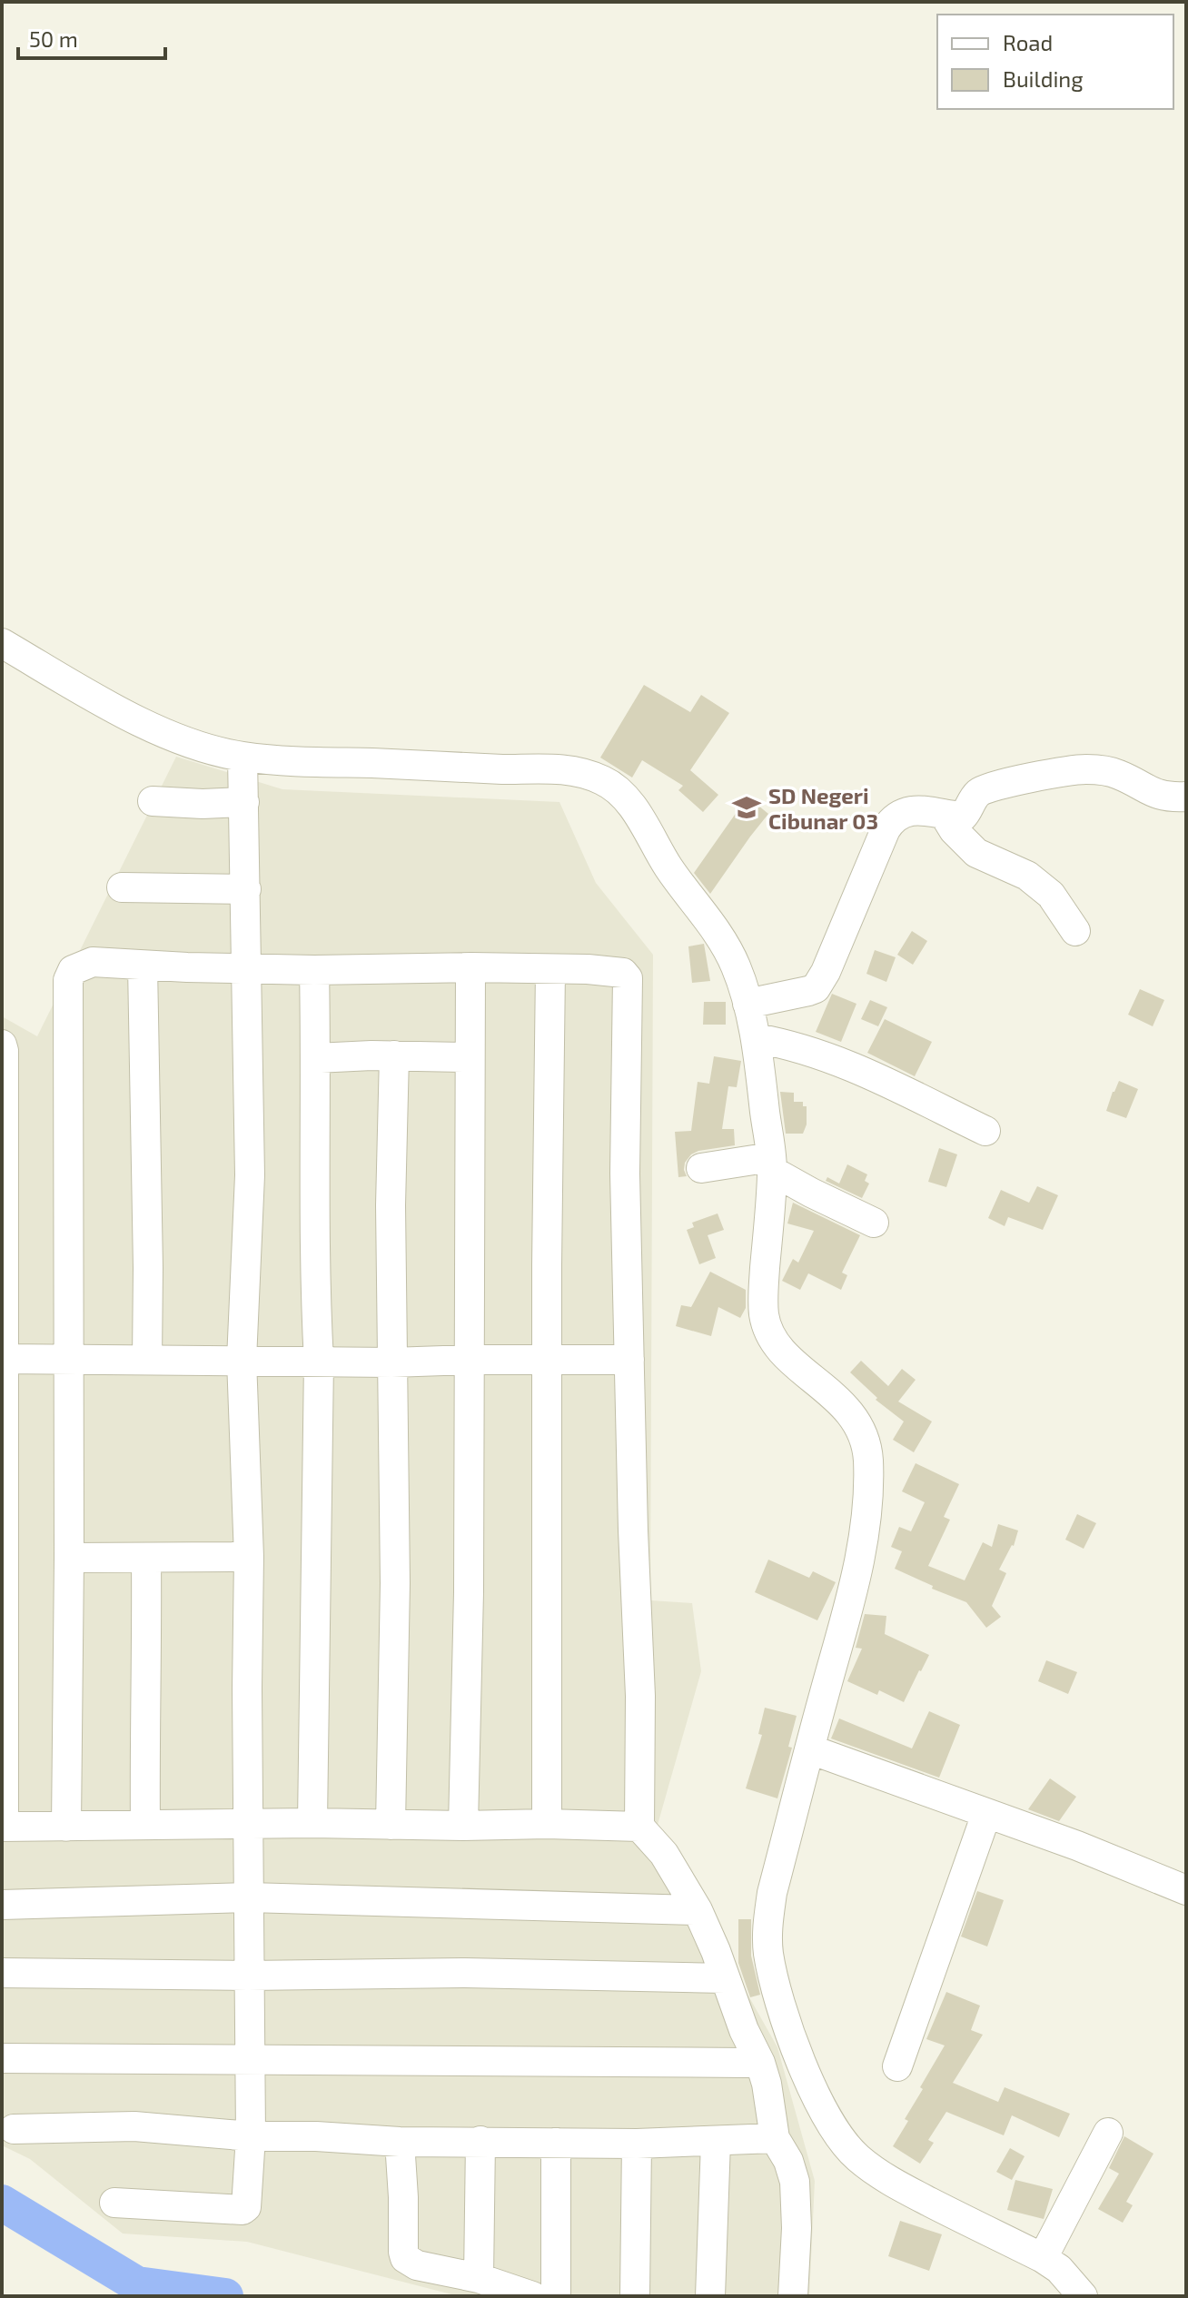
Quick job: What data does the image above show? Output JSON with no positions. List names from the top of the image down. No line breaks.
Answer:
{"places":{"school or university":["SD Negeri Cibunar 03"]},"legend":["Road","Building"],"scale_bar":"50 m"}
